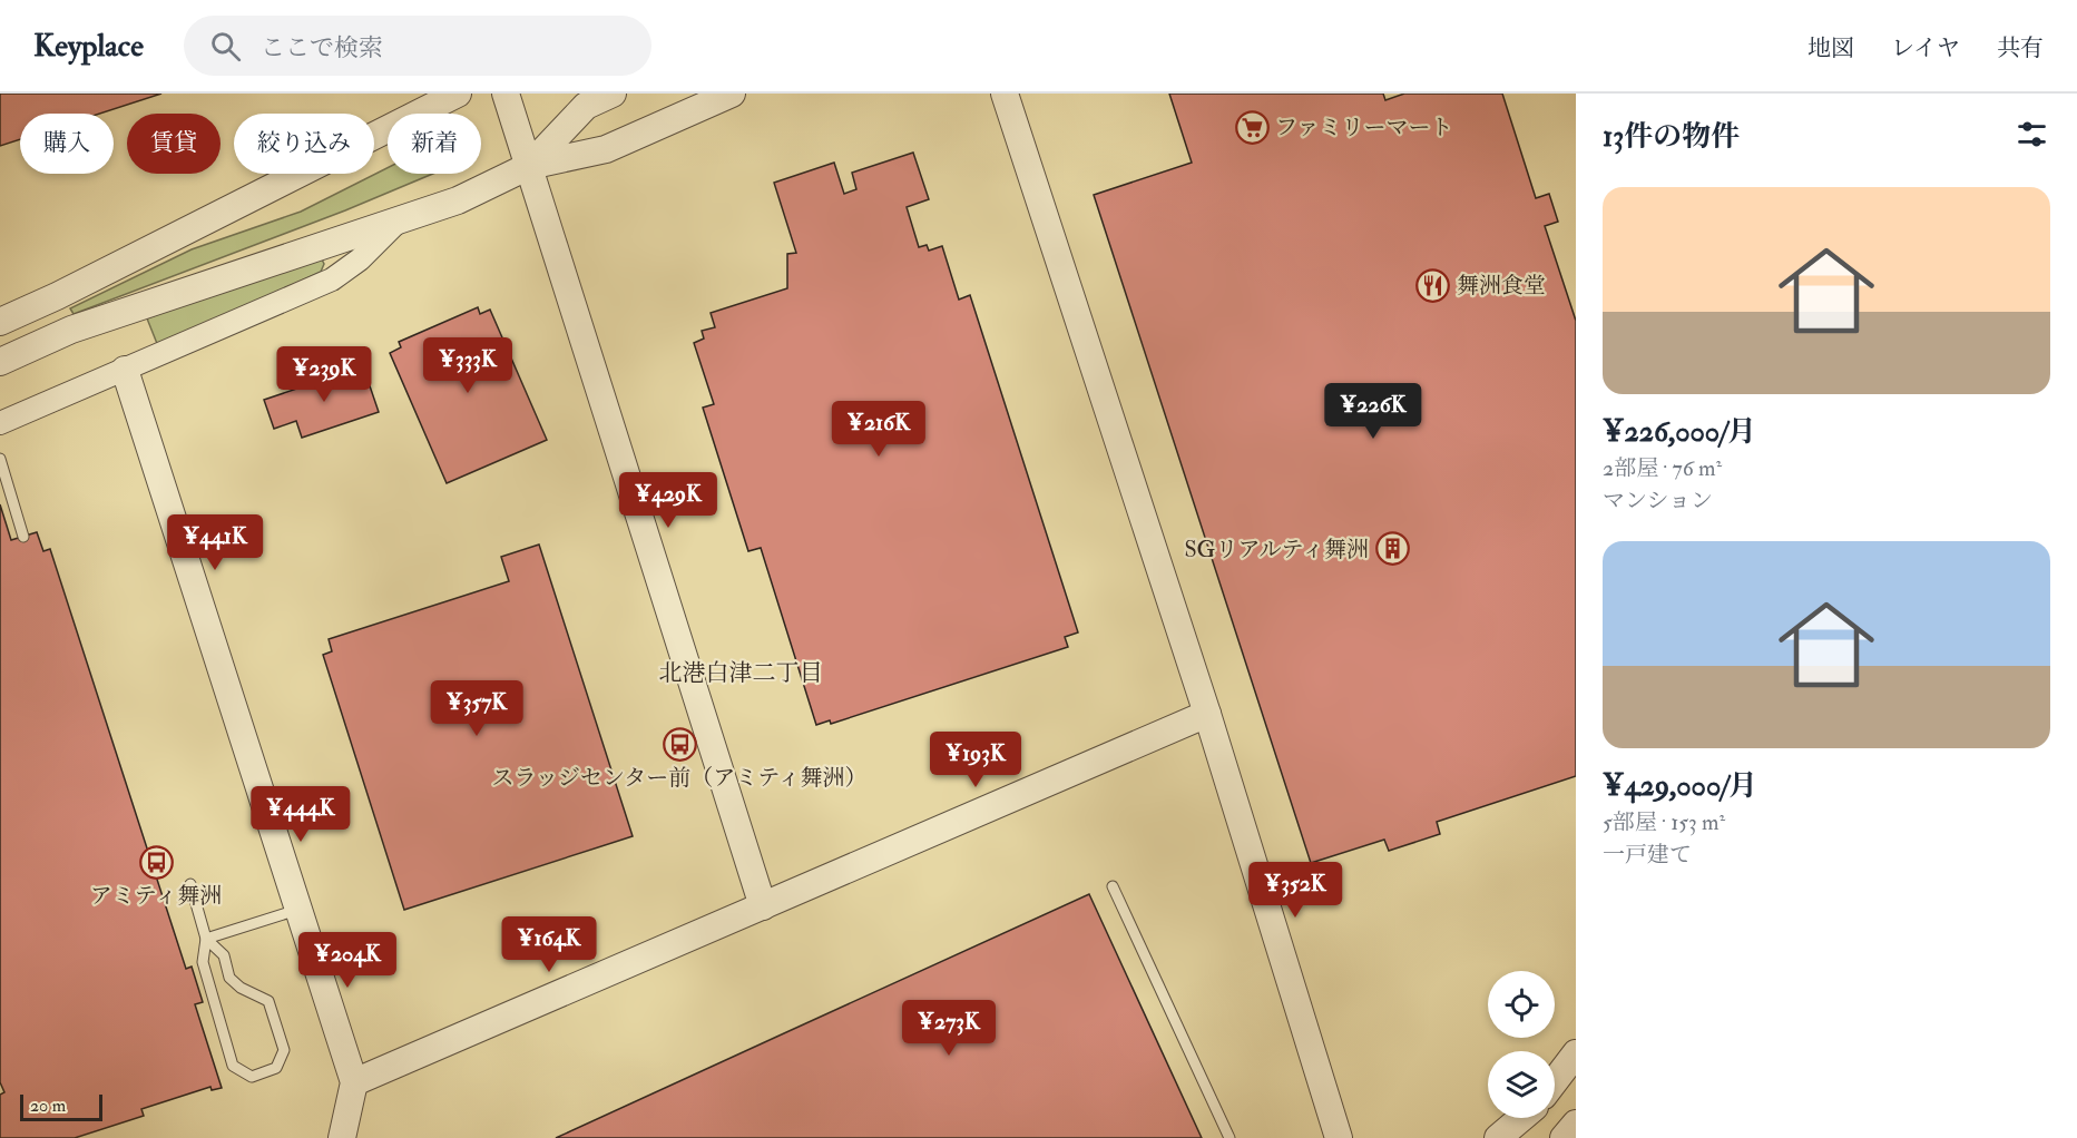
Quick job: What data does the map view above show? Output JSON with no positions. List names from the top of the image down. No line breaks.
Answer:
{"districts":["北港白津二丁目"],"places":{"supermarket":["ファミリーマート"],"restaurant":["舞洲食堂"],"building":["SGリアルティ舞洲"],"bus stop":["スラッジセンター前（アミティ舞洲）","アミティ舞洲"]},"scale_bar":"20 m","page":{"header":"Keyplace","search":"ここで検索","nav":["地図","レイヤ","共有"],"heading":"13件の物件","chip":["購入","賃貸","絞り込み","新着"],"list":[{"name":"¥226,000/月","note":"2部屋 · 76 m² · マンション"},{"name":"¥429,000/月","note":"5部屋 · 153 m² · 一戸建て"}],"price":["¥333K","¥239K","¥226K","¥216K","¥429K","¥441K","¥357K","¥193K","¥444K","¥352K","¥164K","¥204K","¥273K"],"scale":"20 m"}}
